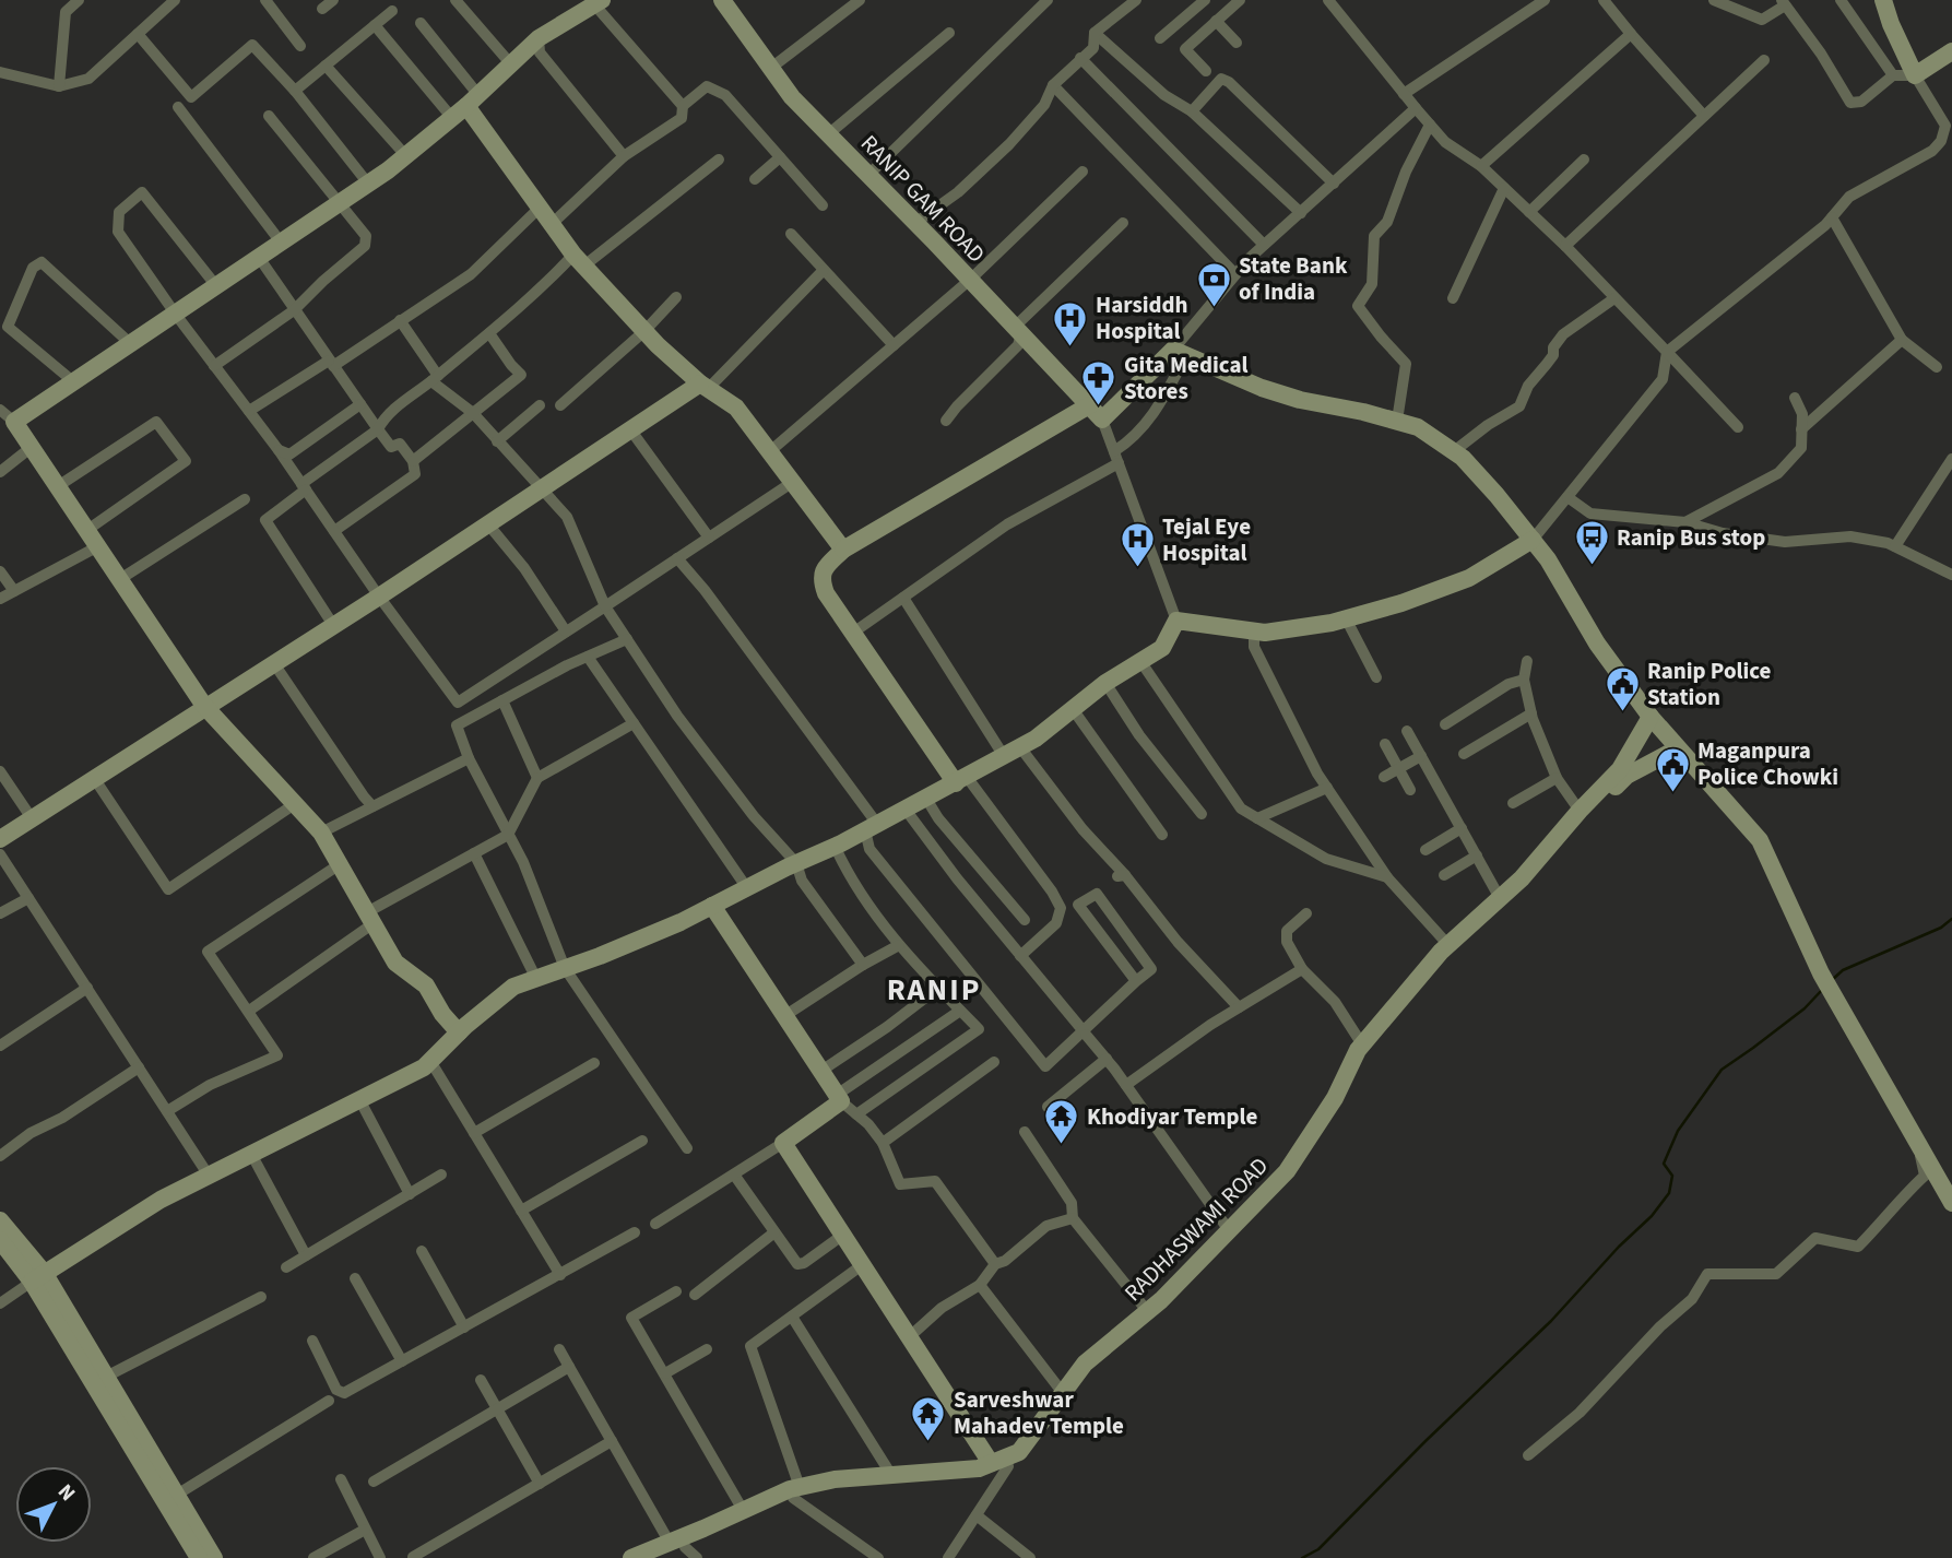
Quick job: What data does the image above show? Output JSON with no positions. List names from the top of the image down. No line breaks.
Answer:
{"streets":{"street":["RANIP GAM ROAD","RADHASWAMI ROAD"]},"districts":["RANIP"],"places":{"bank":["State Bank of India"],"hospital":["Harsiddh Hospital","Tejal Eye Hospital"],"pharmacy":["Gita Medical Stores"],"bus stop":["Ranip Bus stop"],"public building":["Ranip Police Station","Maganpura Police Chowki"],"temple":["Khodiyar Temple","Sarveshwar Mahadev Temple"]},"north":"top right"}
